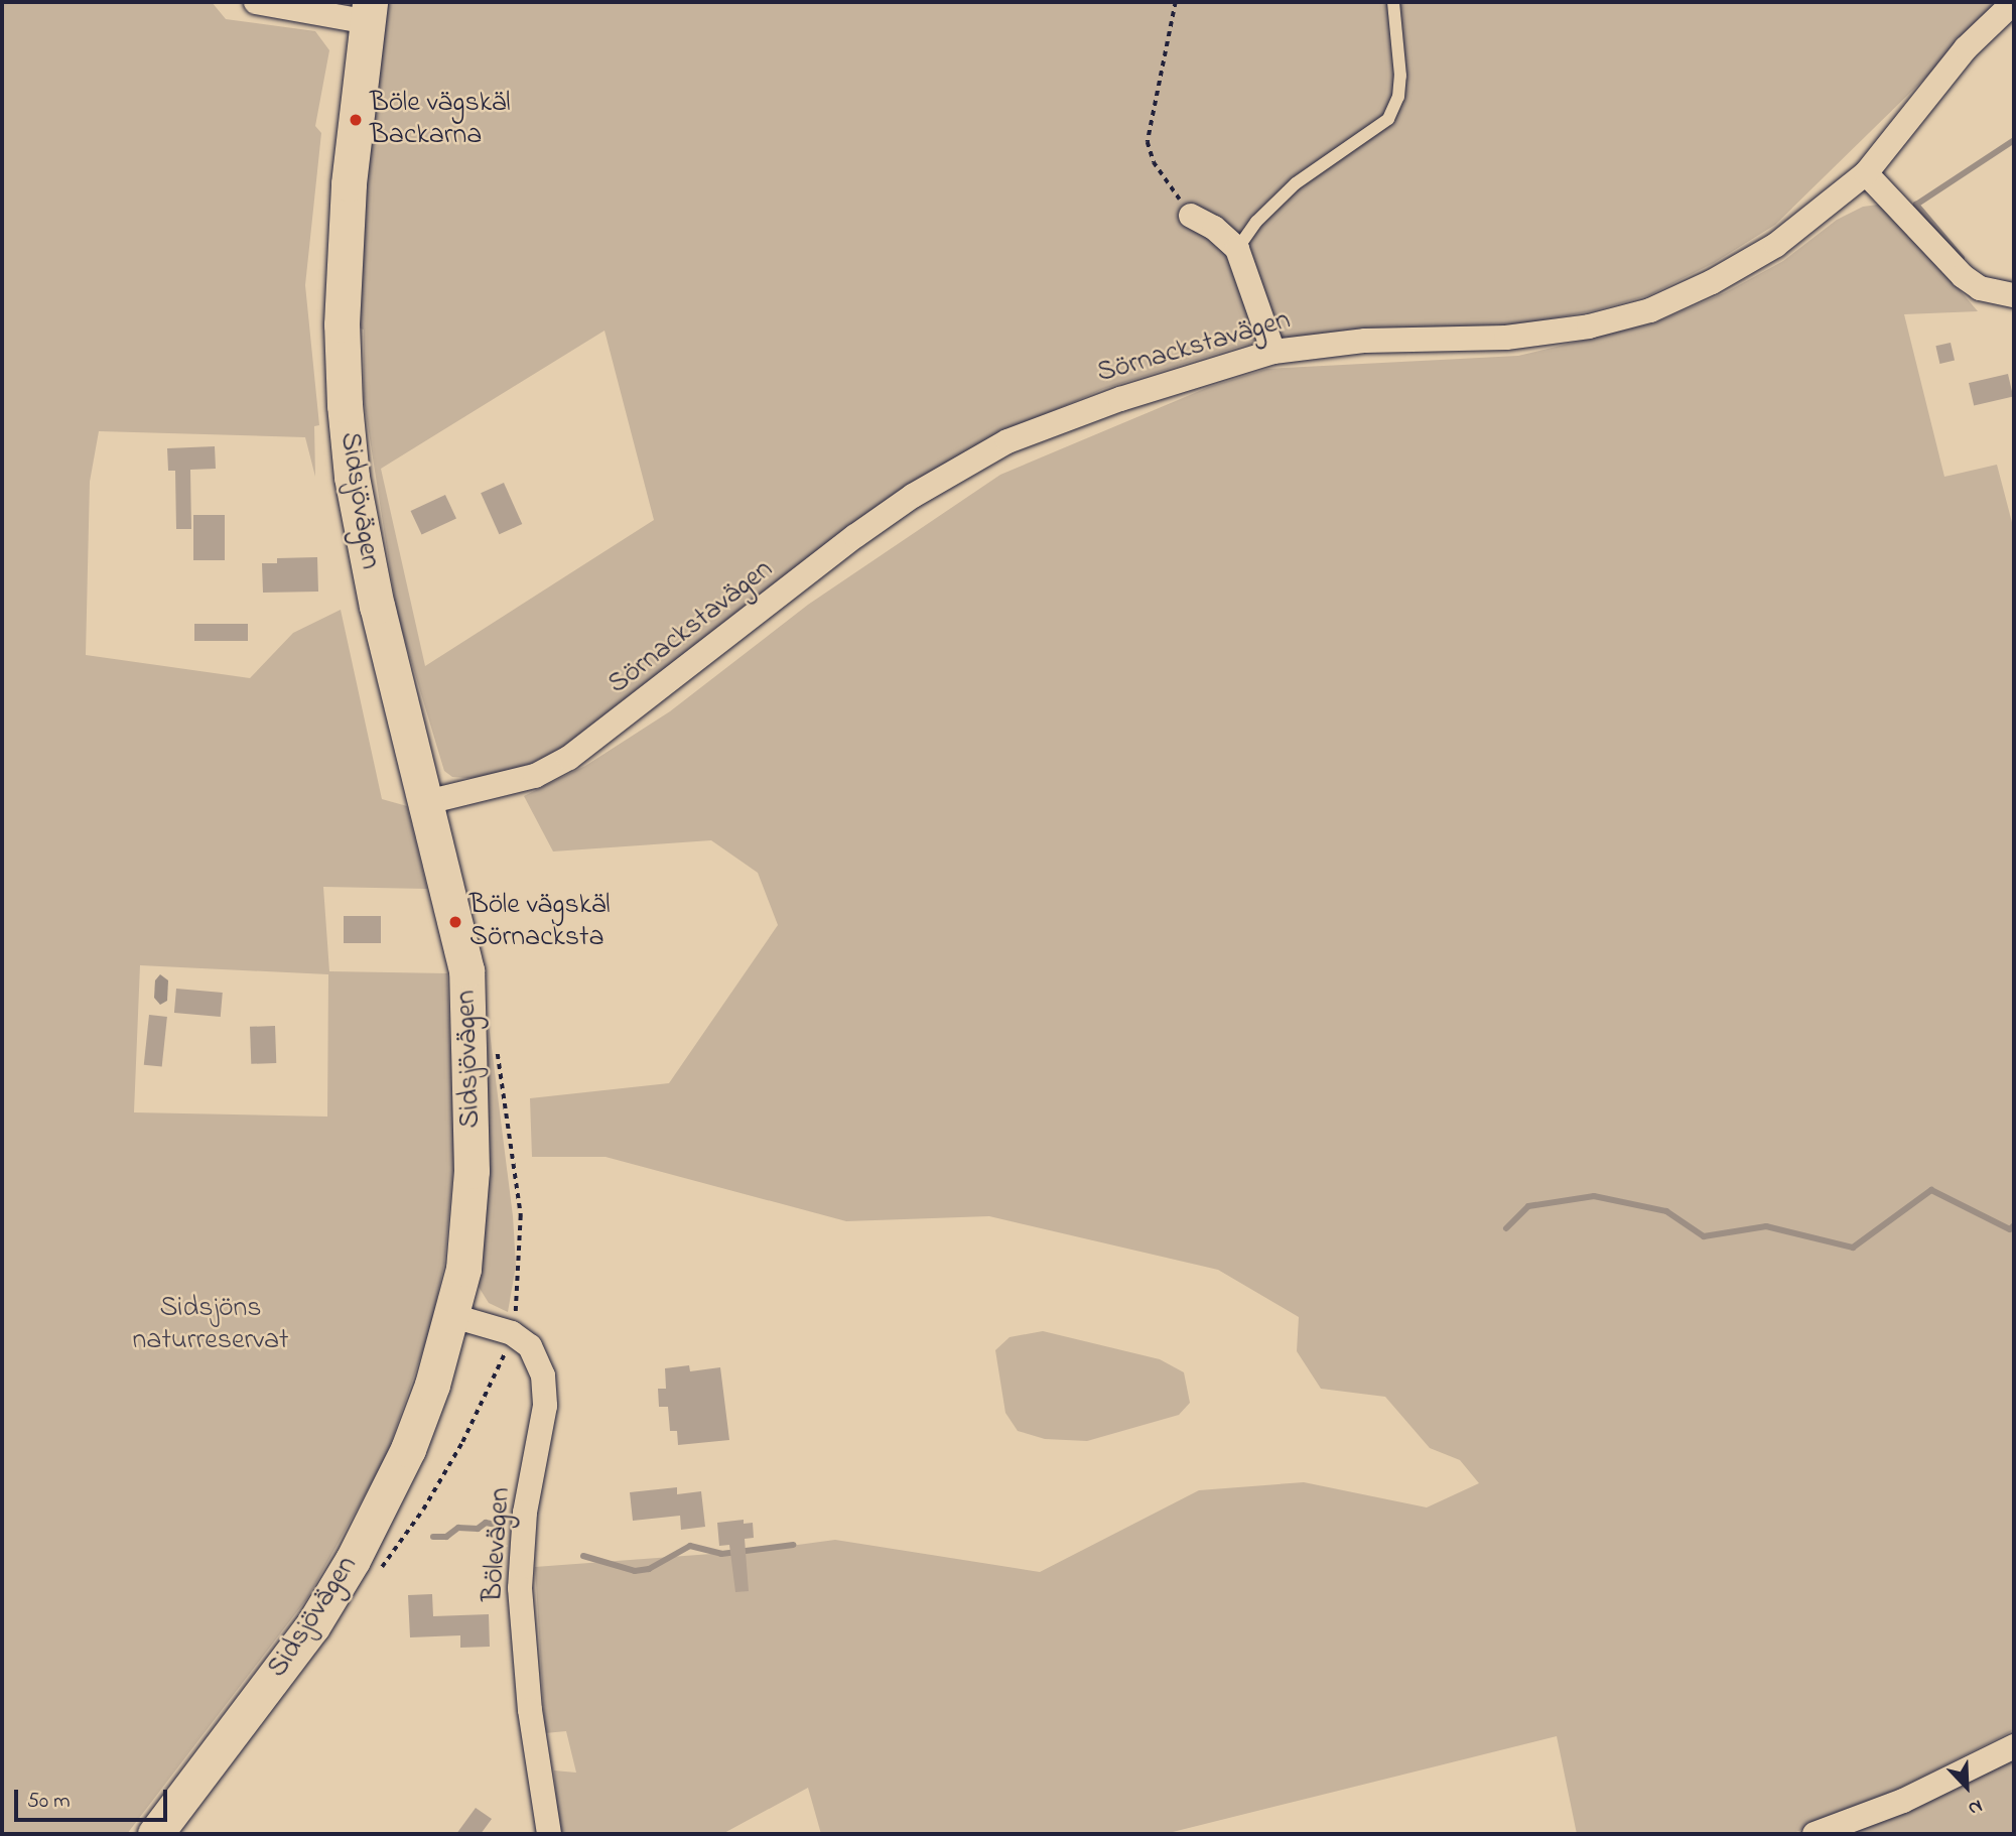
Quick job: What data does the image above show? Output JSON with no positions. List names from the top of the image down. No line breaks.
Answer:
{"streets":{"main road":["Sidsjövägen"],"street":["Sörnackstavägen","Bölevägen"]},"crossings":[["Sörnackstavägen","Sidsjövägen"],["Sidsjövägen","Bölevägen"]],"parks":["Sidsjöns naturreservat"],"places":["Böle vägskäl Backarna","Böle vägskäl Sörnacksta"],"scale_bar":"50 m","north":"bottom right"}
